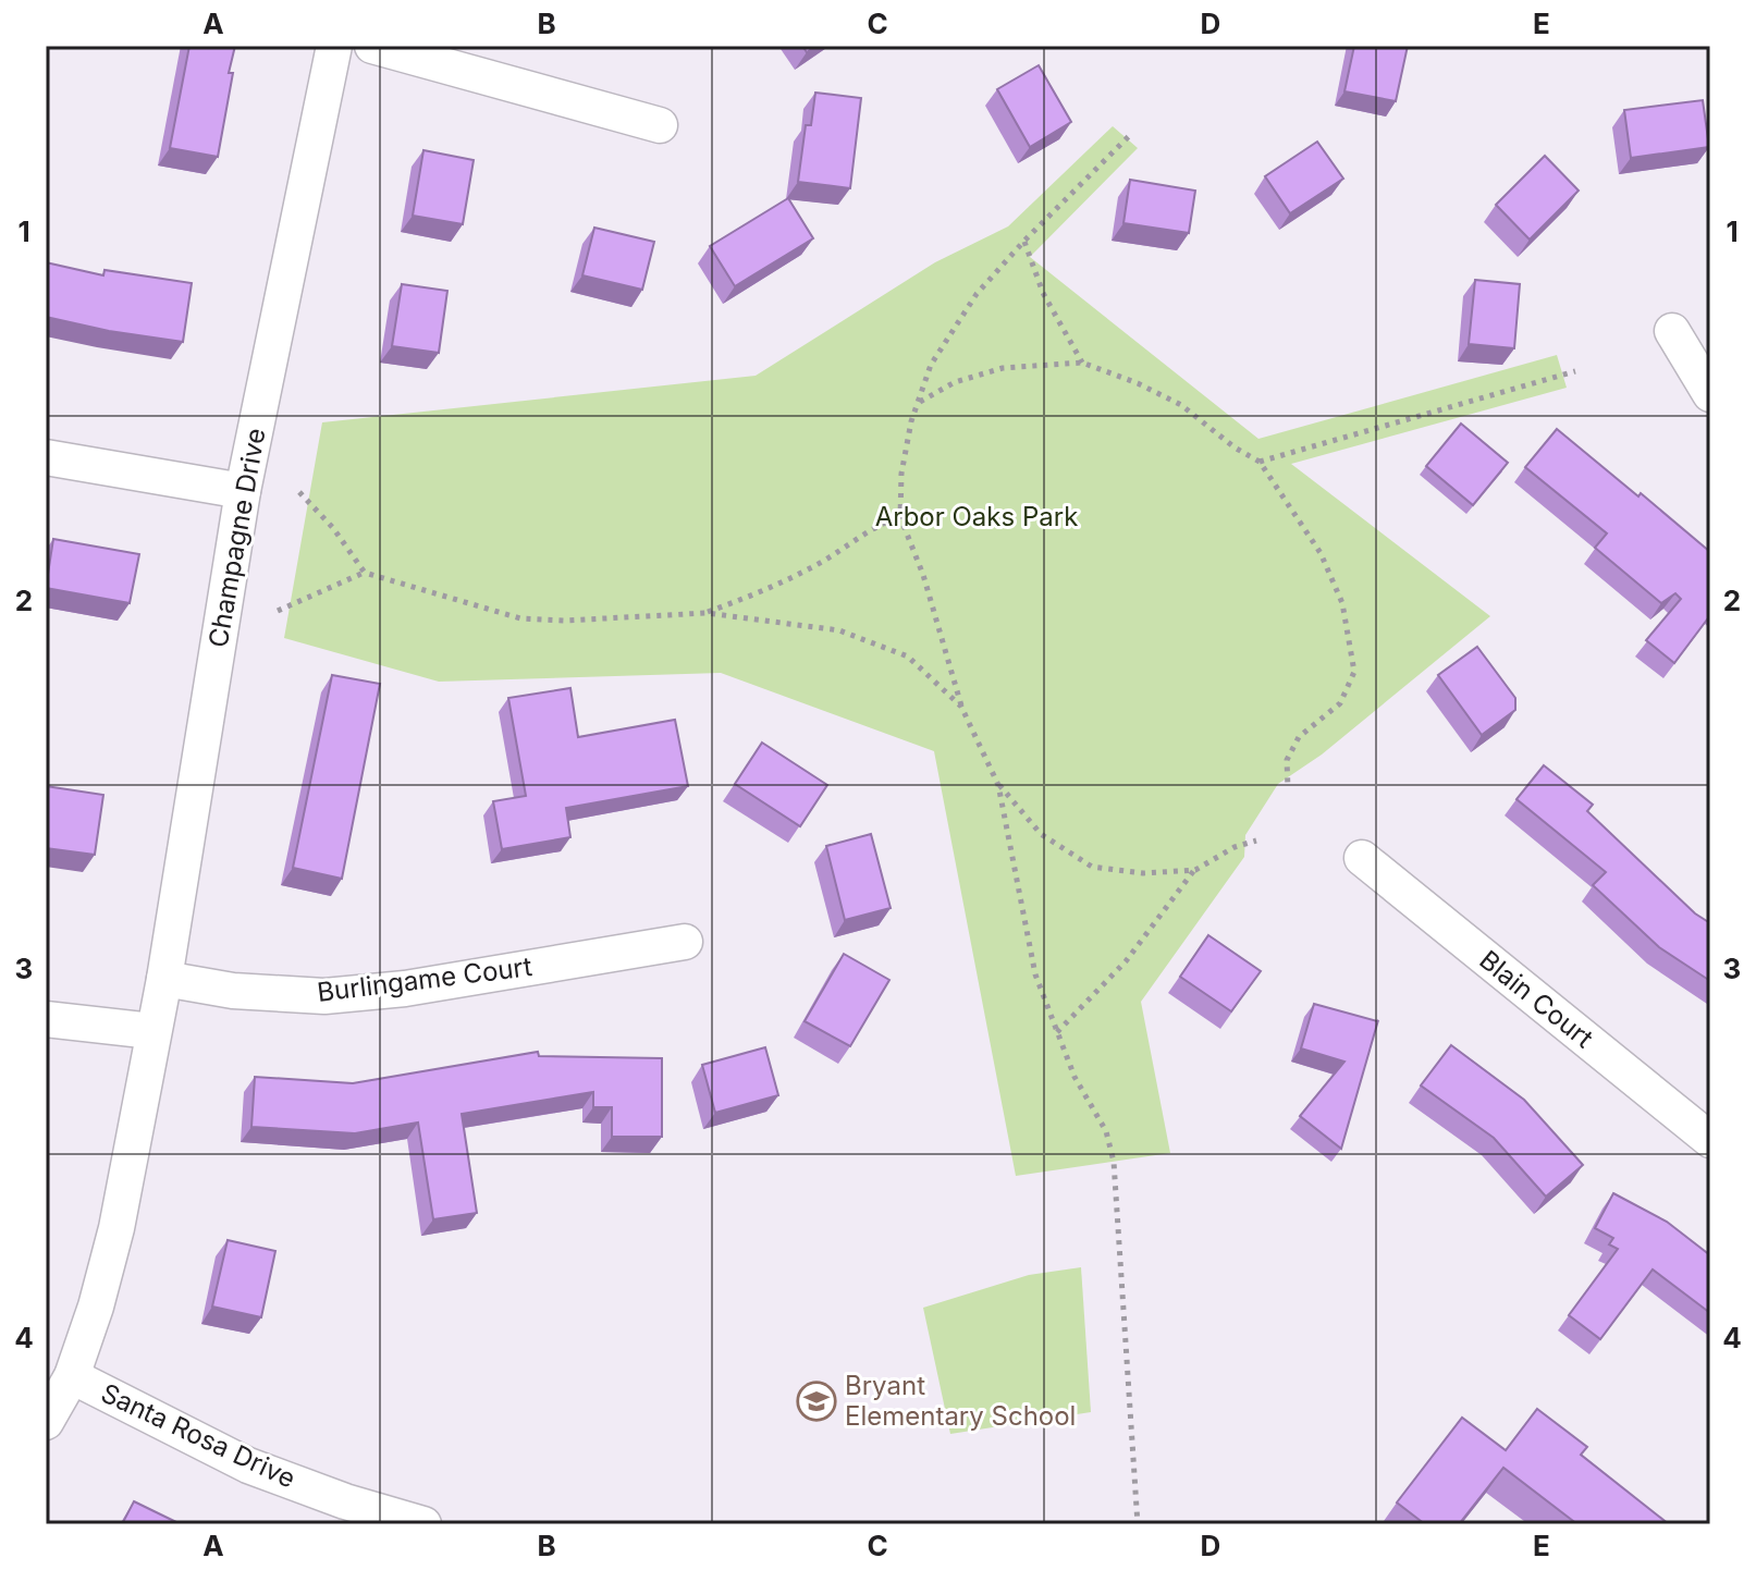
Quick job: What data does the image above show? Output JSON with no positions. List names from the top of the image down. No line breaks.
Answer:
{"streets":{"street":["Champagne Drive","Burlingame Court","Blain Court","Santa Rosa Drive"]},"crossings":[["Champagne Drive","Burlingame Court"],["Champagne Drive","Santa Rosa Drive"]],"parks":["Arbor Oaks Park"],"places":{"school or university":["Bryant Elementary School"]},"grid":{"columns":["A","B","C","D","E"],"rows":["1","2","3","4"]}}
